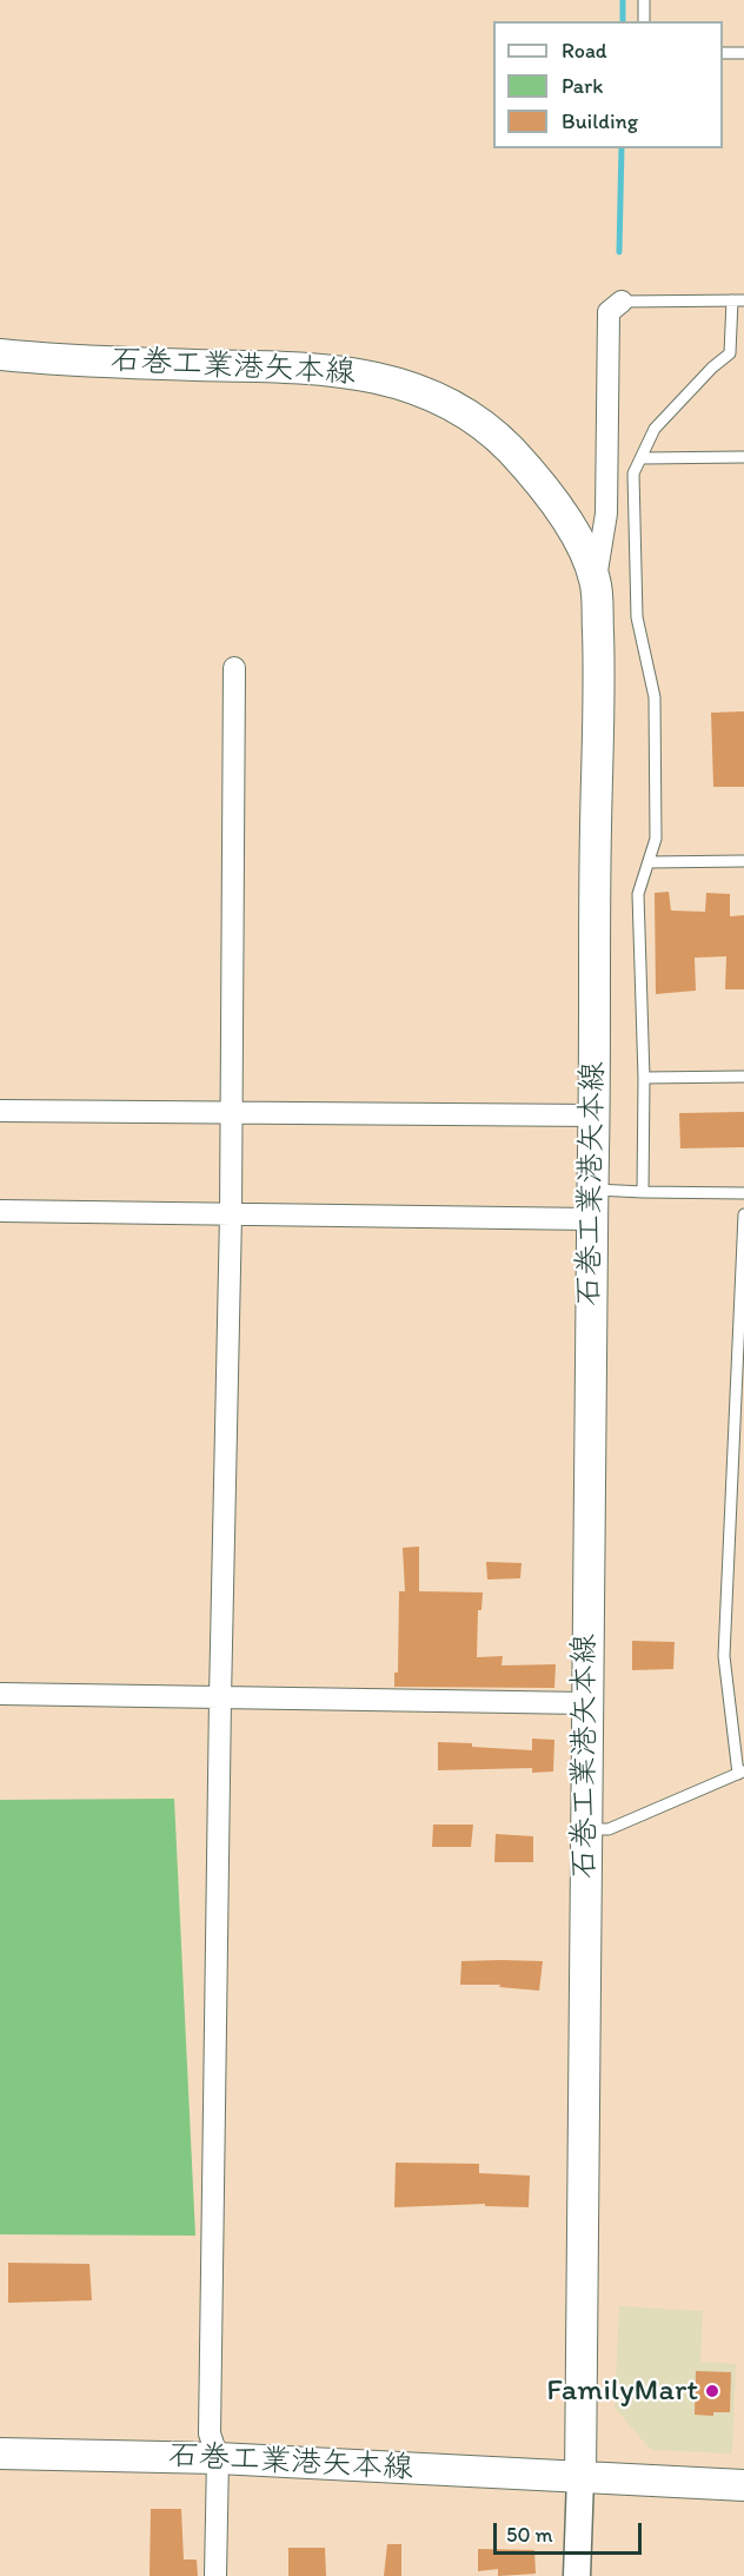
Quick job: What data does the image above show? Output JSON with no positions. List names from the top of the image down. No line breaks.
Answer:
{"streets":{"main road":["石巻工業港矢本線"]},"places":["FamilyMart"],"legend":["Road","Park","Building"],"scale_bar":"50 m"}
